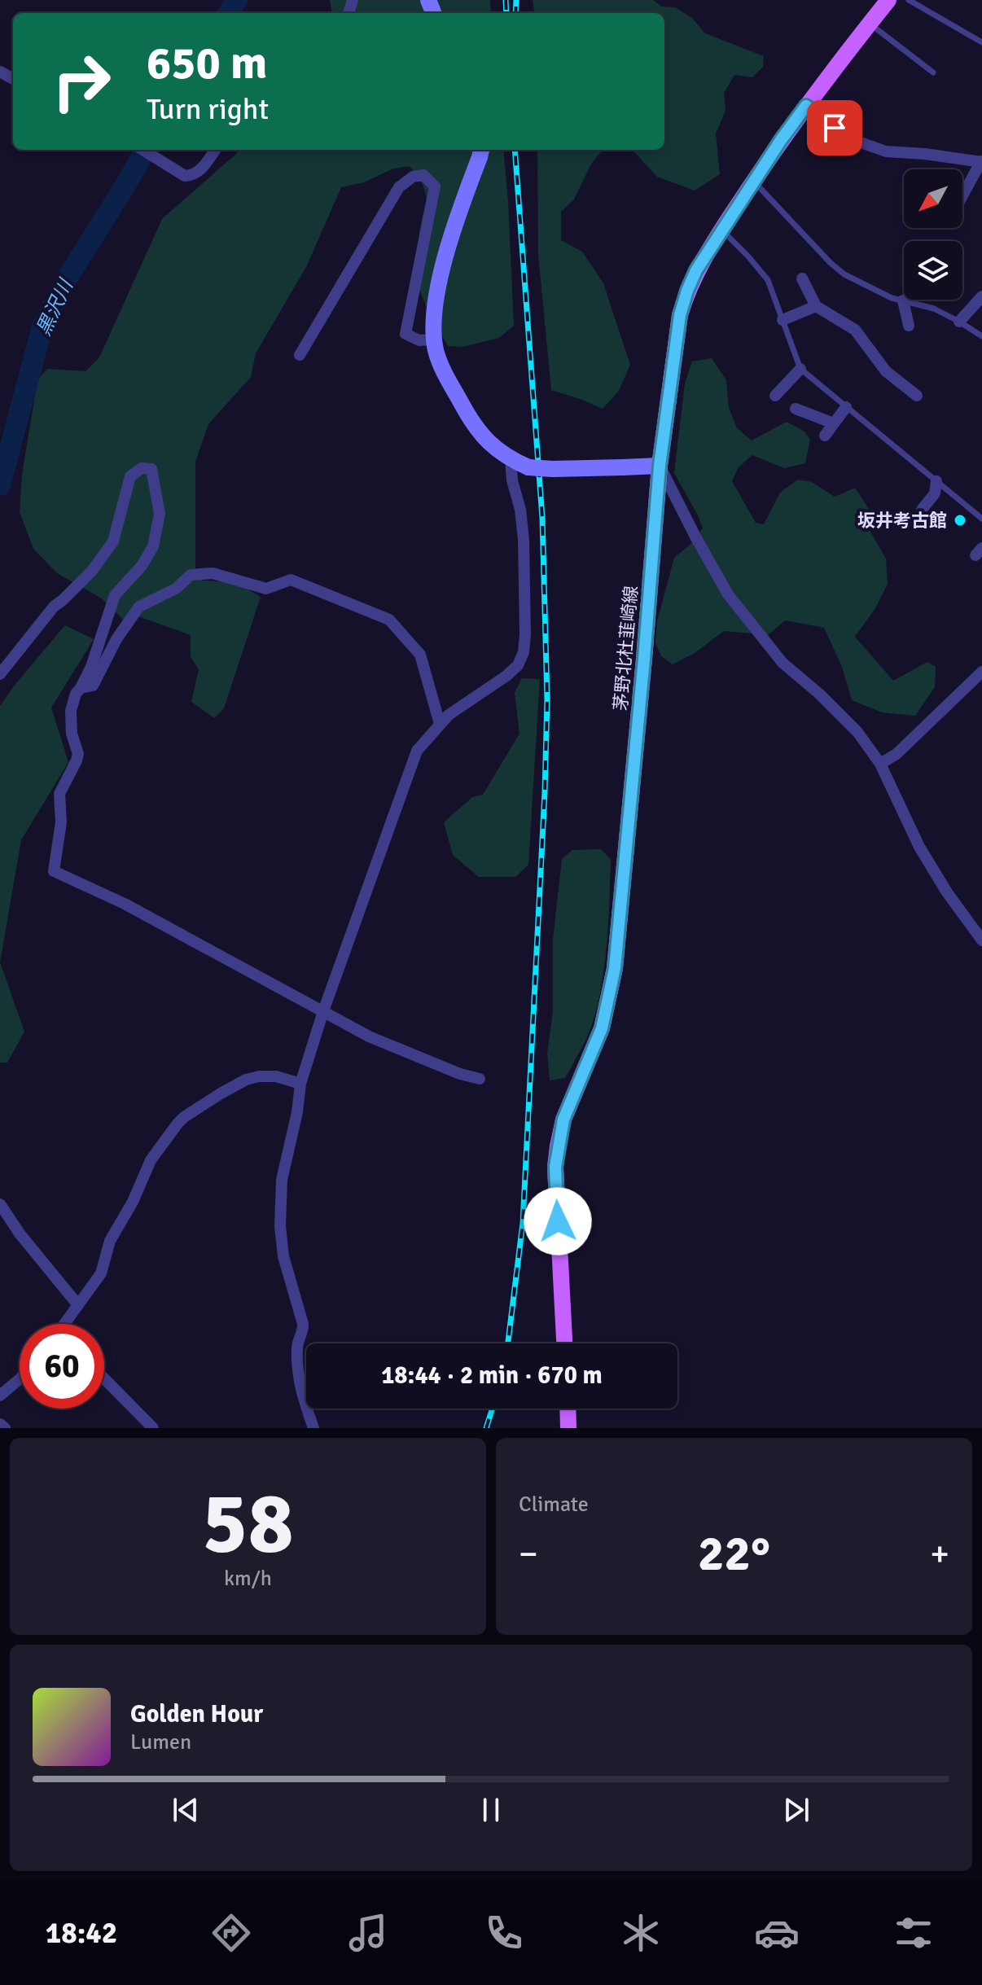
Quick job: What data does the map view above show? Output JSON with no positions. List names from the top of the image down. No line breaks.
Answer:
{"streets":{"main road":["茅野北杜韮崎線"]},"water":["黒沢川"],"places":["坂井考古館"],"north":"bottom left","page":{"turn":["650 m","Turn right"],"limit":"60","trip":"18:44 · 2 min · 670 m","tile":[["58","km/h"],"Climate"],"heat":["−","22°","+"],"song":["Golden Hour","Lumen"],"tabs":"18:42"}}
